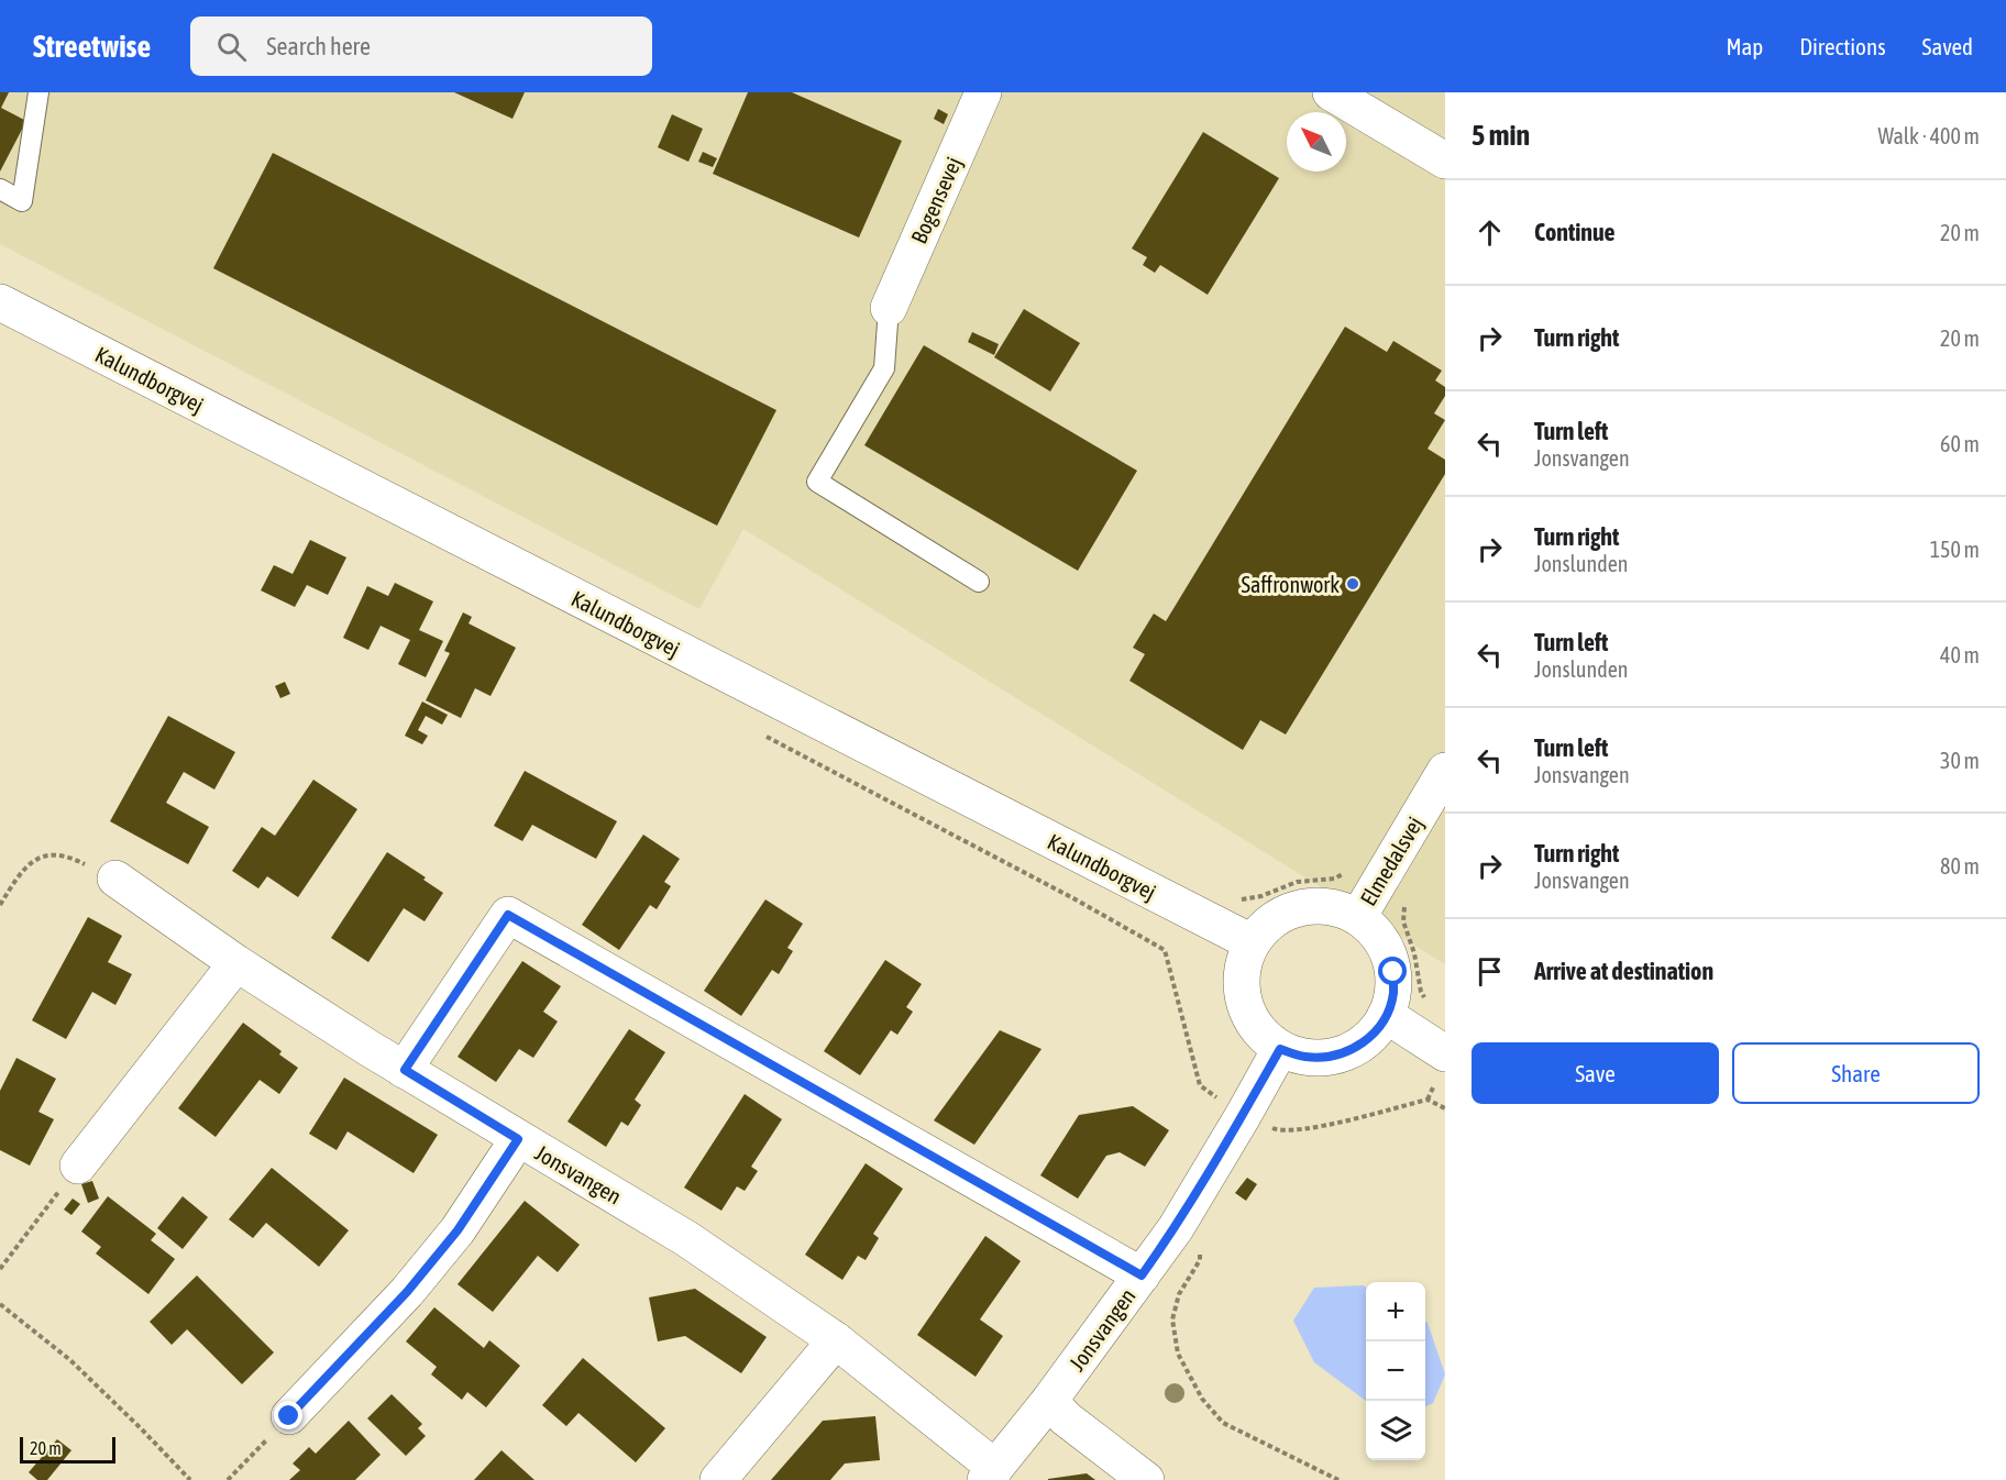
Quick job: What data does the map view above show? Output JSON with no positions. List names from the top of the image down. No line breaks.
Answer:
{"streets":{"street":["Bogensevej","Kalundborgvej","Elmedalsvej","Jonsvangen"]},"crossings":[["Kalundborgvej","Elmedalsvej"],["Kalundborgvej","Jonsvangen"],["Elmedalsvej","Jonsvangen"]],"places":["Saffronwork"],"scale_bar":"20 m","north":"top left","page":{"header":"Streetwise","search":"Search here","nav":["Map","Directions","Saved"],"heading":["5 min","Walk · 400 m"],"list":[["Continue","20 m"],["Turn right","20 m"],["Turn left","Jonsvangen","60 m"],["Turn right","Jonslunden","150 m"],["Turn left","Jonslunden","40 m"],["Turn left","Jonsvangen","30 m"],["Turn right","Jonsvangen","80 m"],"Arrive at destination"],"buttons":["Save","Share"],"map_buttons":["+","−"],"scale":"20 m"}}
